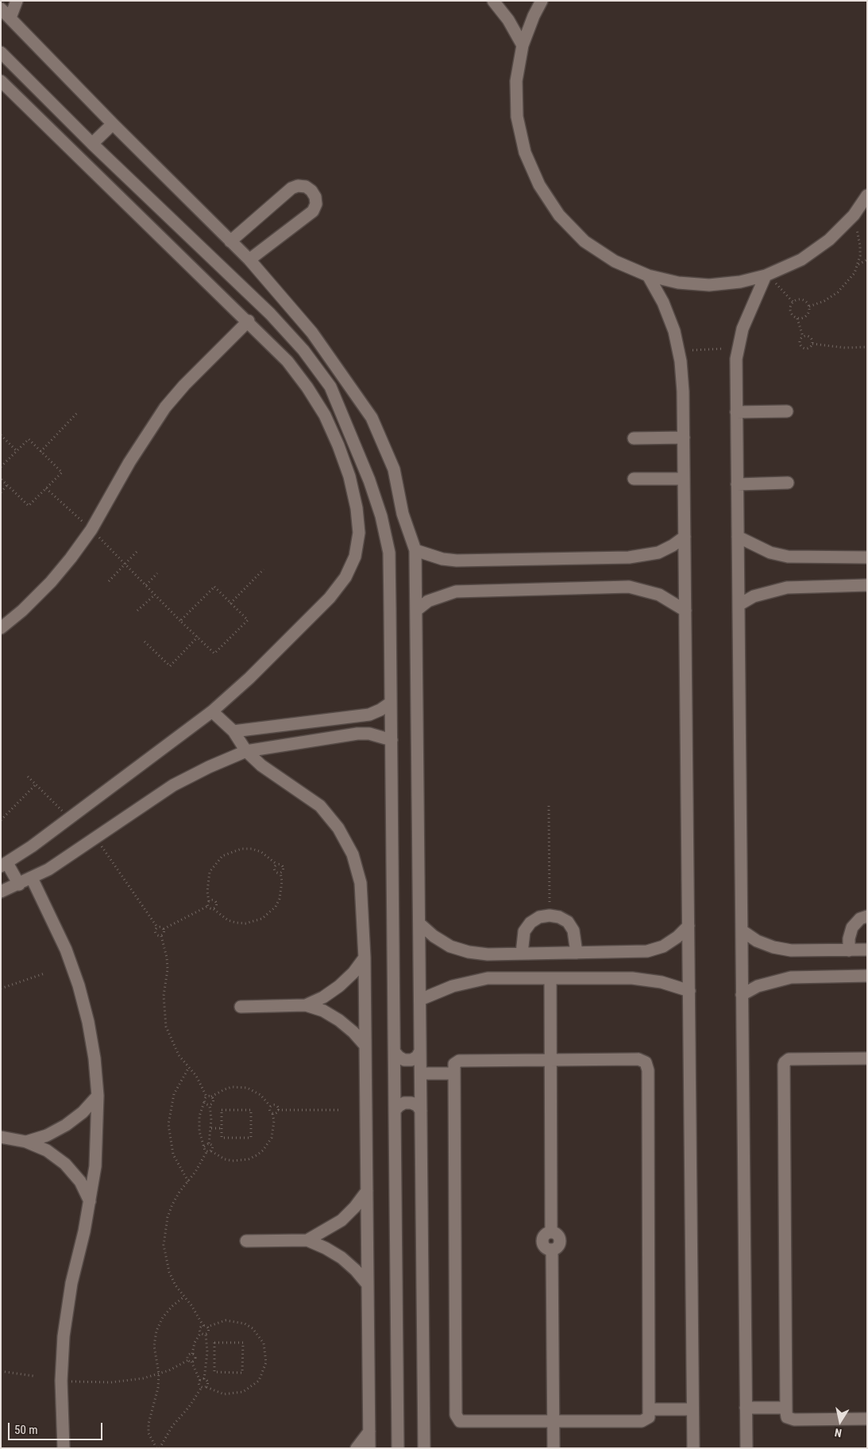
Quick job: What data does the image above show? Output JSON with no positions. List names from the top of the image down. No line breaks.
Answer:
{"scale_bar":"50 m","north":"bottom"}
